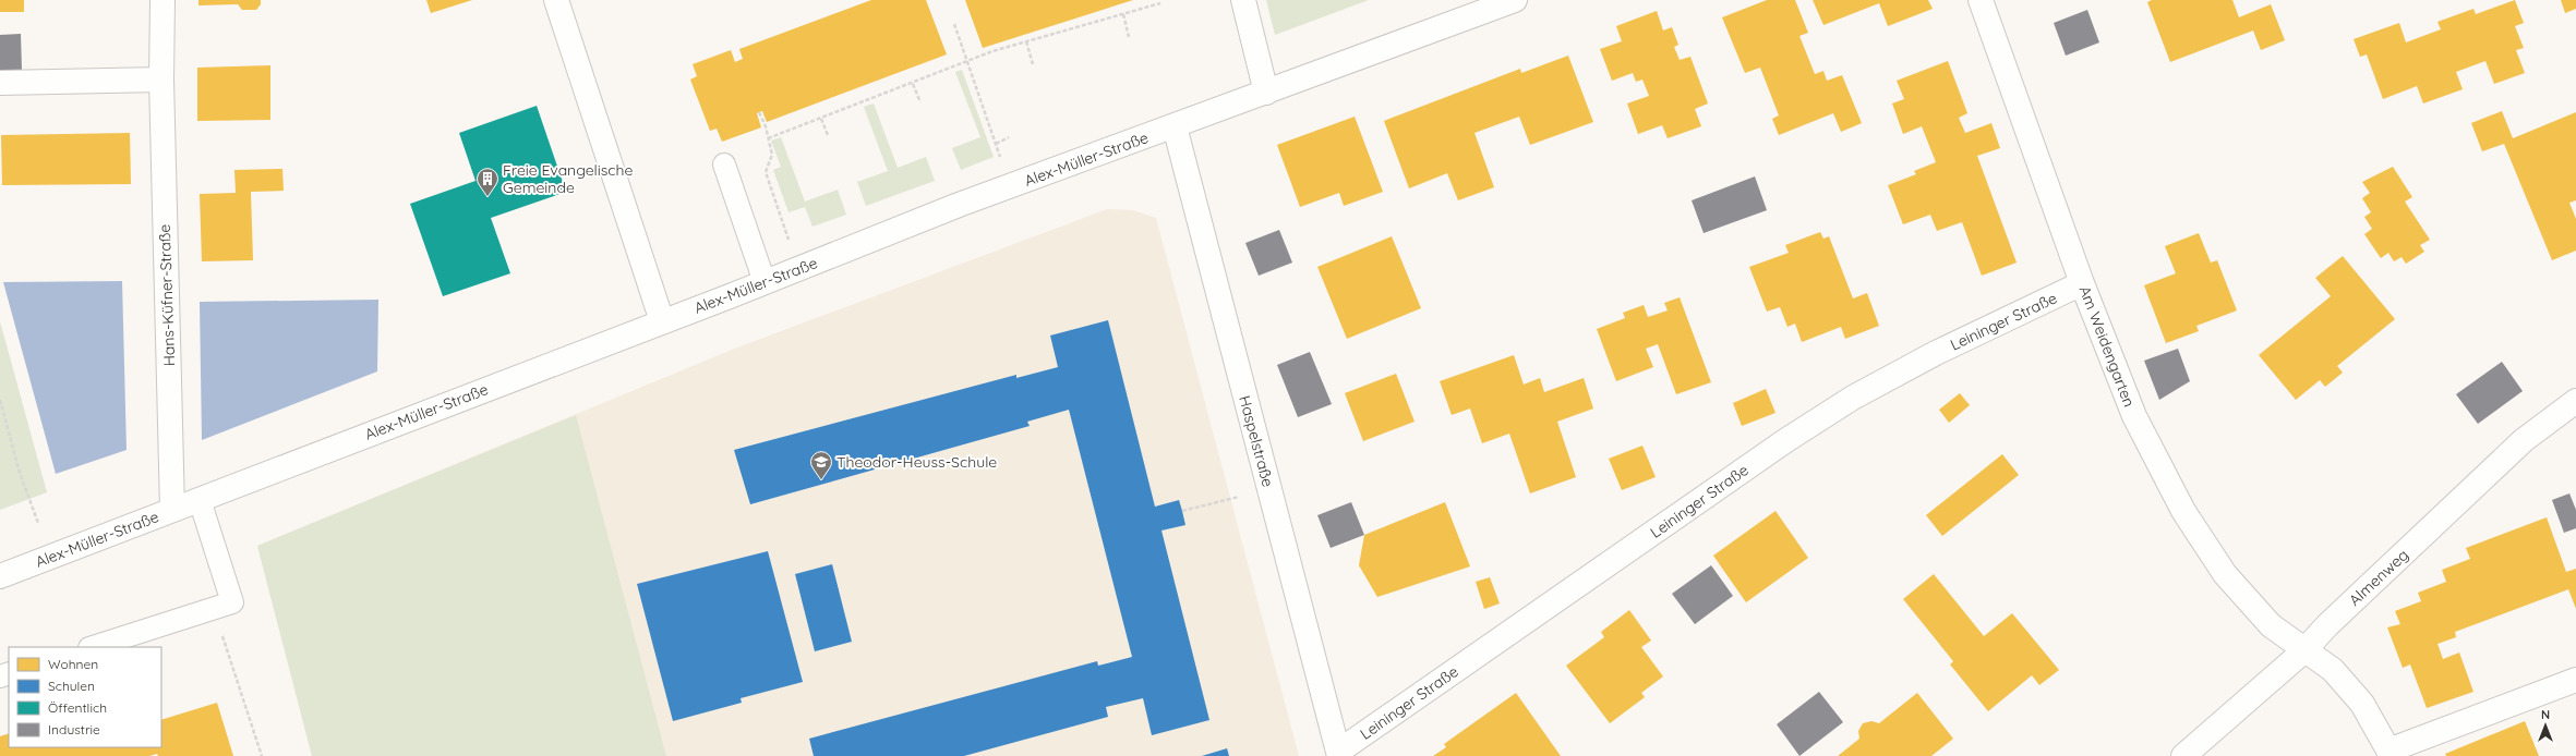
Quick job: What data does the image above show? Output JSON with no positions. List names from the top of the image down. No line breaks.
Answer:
{"streets":{"street":["Alex-Müller-Straße","Hans-Küfner-Straße","Leininger Straße","Am Weidengarten","Haspelstraße","Almenweg"]},"crossings":[["Alex-Müller-Straße","Hans-Küfner-Straße"],["Alex-Müller-Straße","Haspelstraße"],["Leininger Straße","Am Weidengarten"],["Leininger Straße","Haspelstraße"],["Am Weidengarten","Almenweg"]],"places":{"building":["Freie Evangelische Gemeinde"],"school or university":["Theodor-Heuss-Schule"]},"legend":["Wohnen","Schulen","Öffentlich","Industrie"],"north":"top"}
